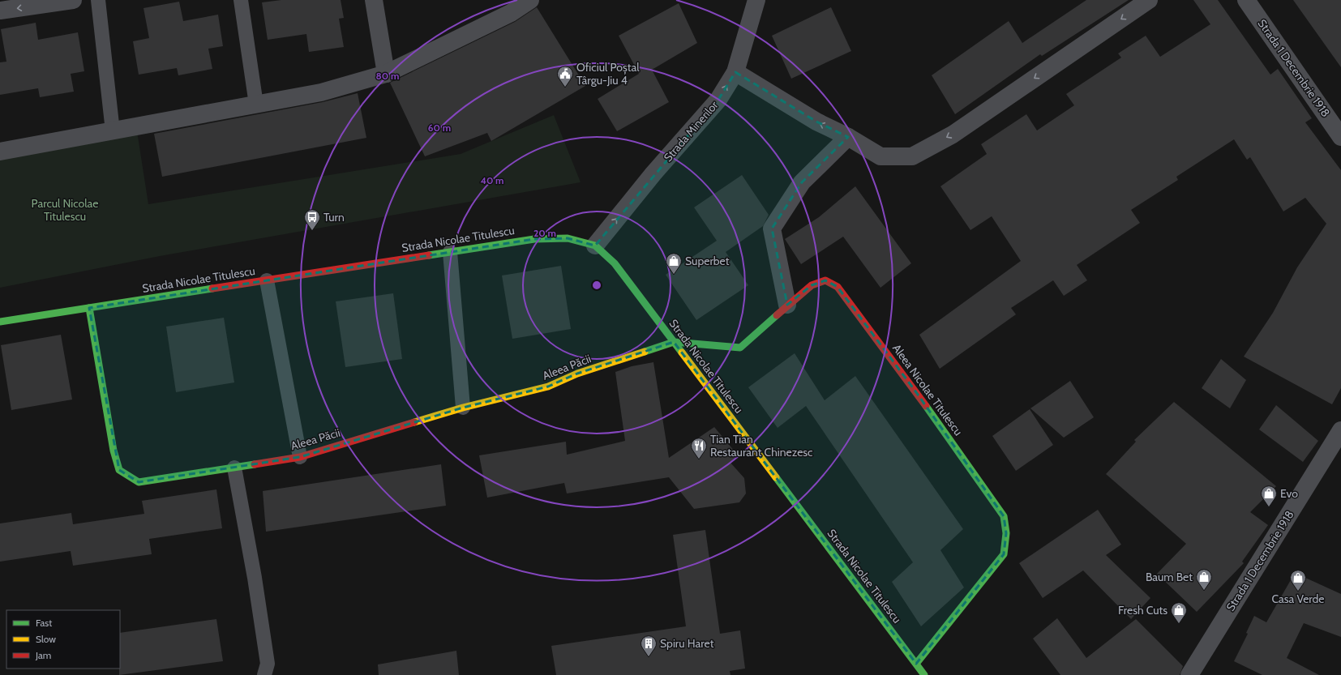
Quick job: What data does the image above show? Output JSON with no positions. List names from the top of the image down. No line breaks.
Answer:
{"streets":{"street":["Strada 1 Decembrie 1918","Strada Minerilor","Strada Nicolae Titulescu","Aleea Păcii","Aleea Nicolae Titulescu"]},"crossings":[["Strada Minerilor","Strada Nicolae Titulescu"],["Strada Nicolae Titulescu","Aleea Păcii"],["Strada Nicolae Titulescu","Aleea Nicolae Titulescu"],["Aleea Păcii","Aleea Nicolae Titulescu"]],"one_way":["Strada Minerilor"],"parks":["Parcul Nicolae Titulescu"],"places":{"public building":["Oficiul Poștal Târgu-Jiu 4"],"bus stop":["Turn"],"shop":["Superbet","Evo","Baum Bet","Casa Verde","Fresh Cuts"],"restaurant":["Tian Tian Restaurant Chinezesc"],"building":["Spiru Haret"]},"legend":["Fast","Slow","Jam"],"rings":["80 m","60 m","40 m","20 m"]}
